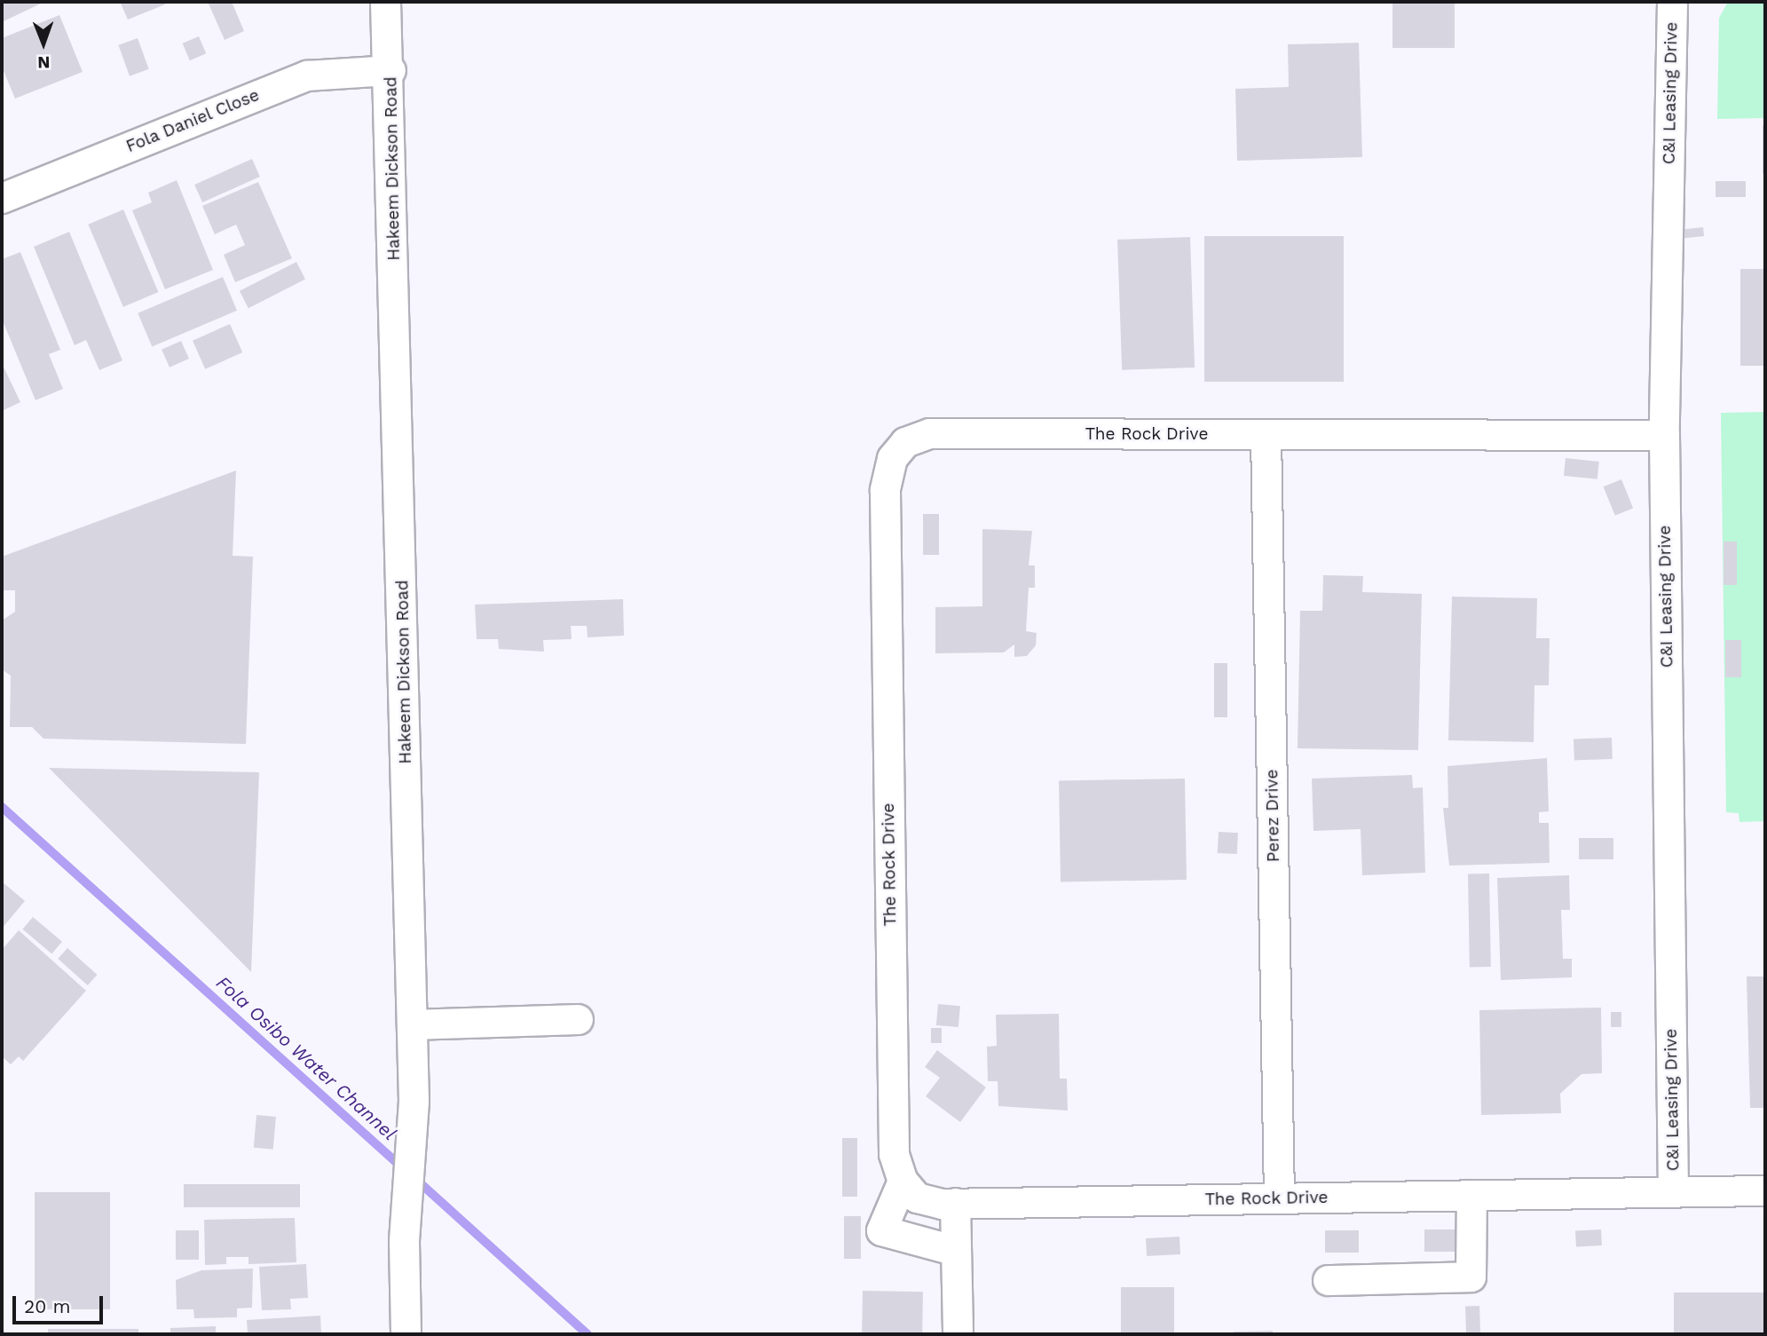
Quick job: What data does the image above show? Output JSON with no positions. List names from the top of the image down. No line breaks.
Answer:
{"streets":{"street":["C&I Leasing Drive","Fola Daniel Close","Hakeem Dickson Road","The Rock Drive","Perez Drive"]},"crossings":[["C&I Leasing Drive","The Rock Drive"],["Fola Daniel Close","Hakeem Dickson Road"],["The Rock Drive","Perez Drive"]],"water":["Fola Osibo Water Channel"],"scale_bar":"20 m","north":"bottom"}
